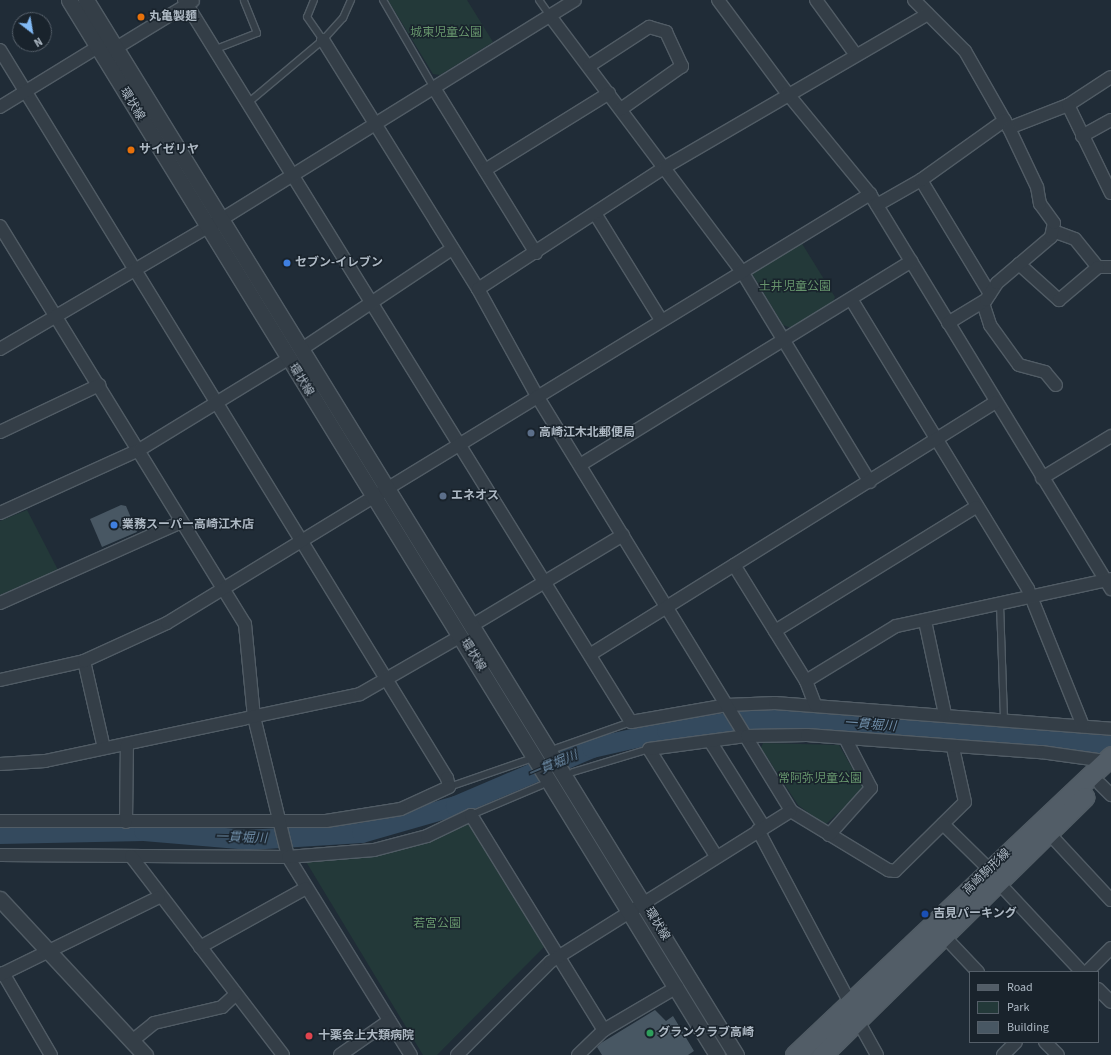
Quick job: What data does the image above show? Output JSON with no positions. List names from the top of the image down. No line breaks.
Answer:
{"streets":{"main road":["高崎駒形線"],"street":["環状線"]},"water":["一貫堀川"],"parks":["城東児童公園","土井児童公園","常阿弥児童公園","若宮公園"],"places":["丸亀製麺","サイゼリヤ","セブン-イレブン","高崎江木北郵便局","エネオス","業務スーパー高崎江木店","吉見パーキング","グランクラブ高崎","十薬会上大類病院"],"legend":["Road","Park","Building"],"north":"bottom right"}
